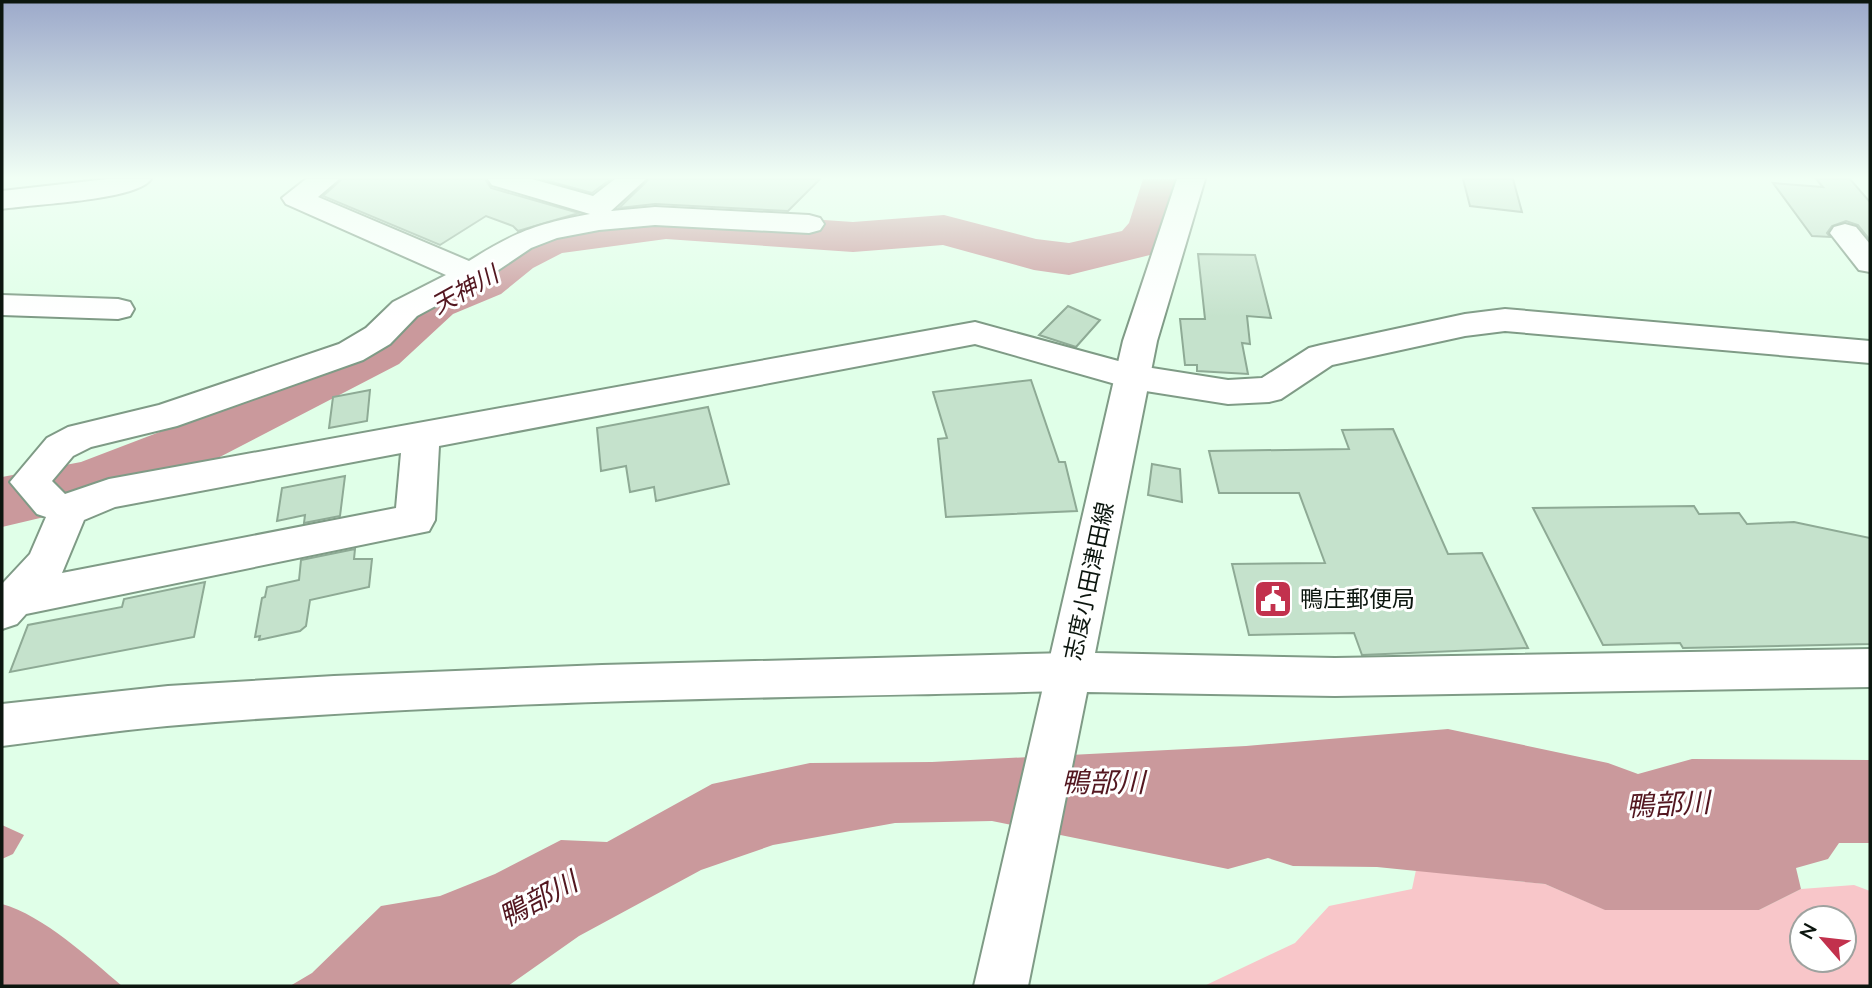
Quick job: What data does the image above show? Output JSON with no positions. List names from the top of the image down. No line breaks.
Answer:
{"streets":{"street":["志度小田津田線"]},"water":["天神川","鴨部川"],"places":{"public building":["鴨庄郵便局"]},"north":"top left"}
